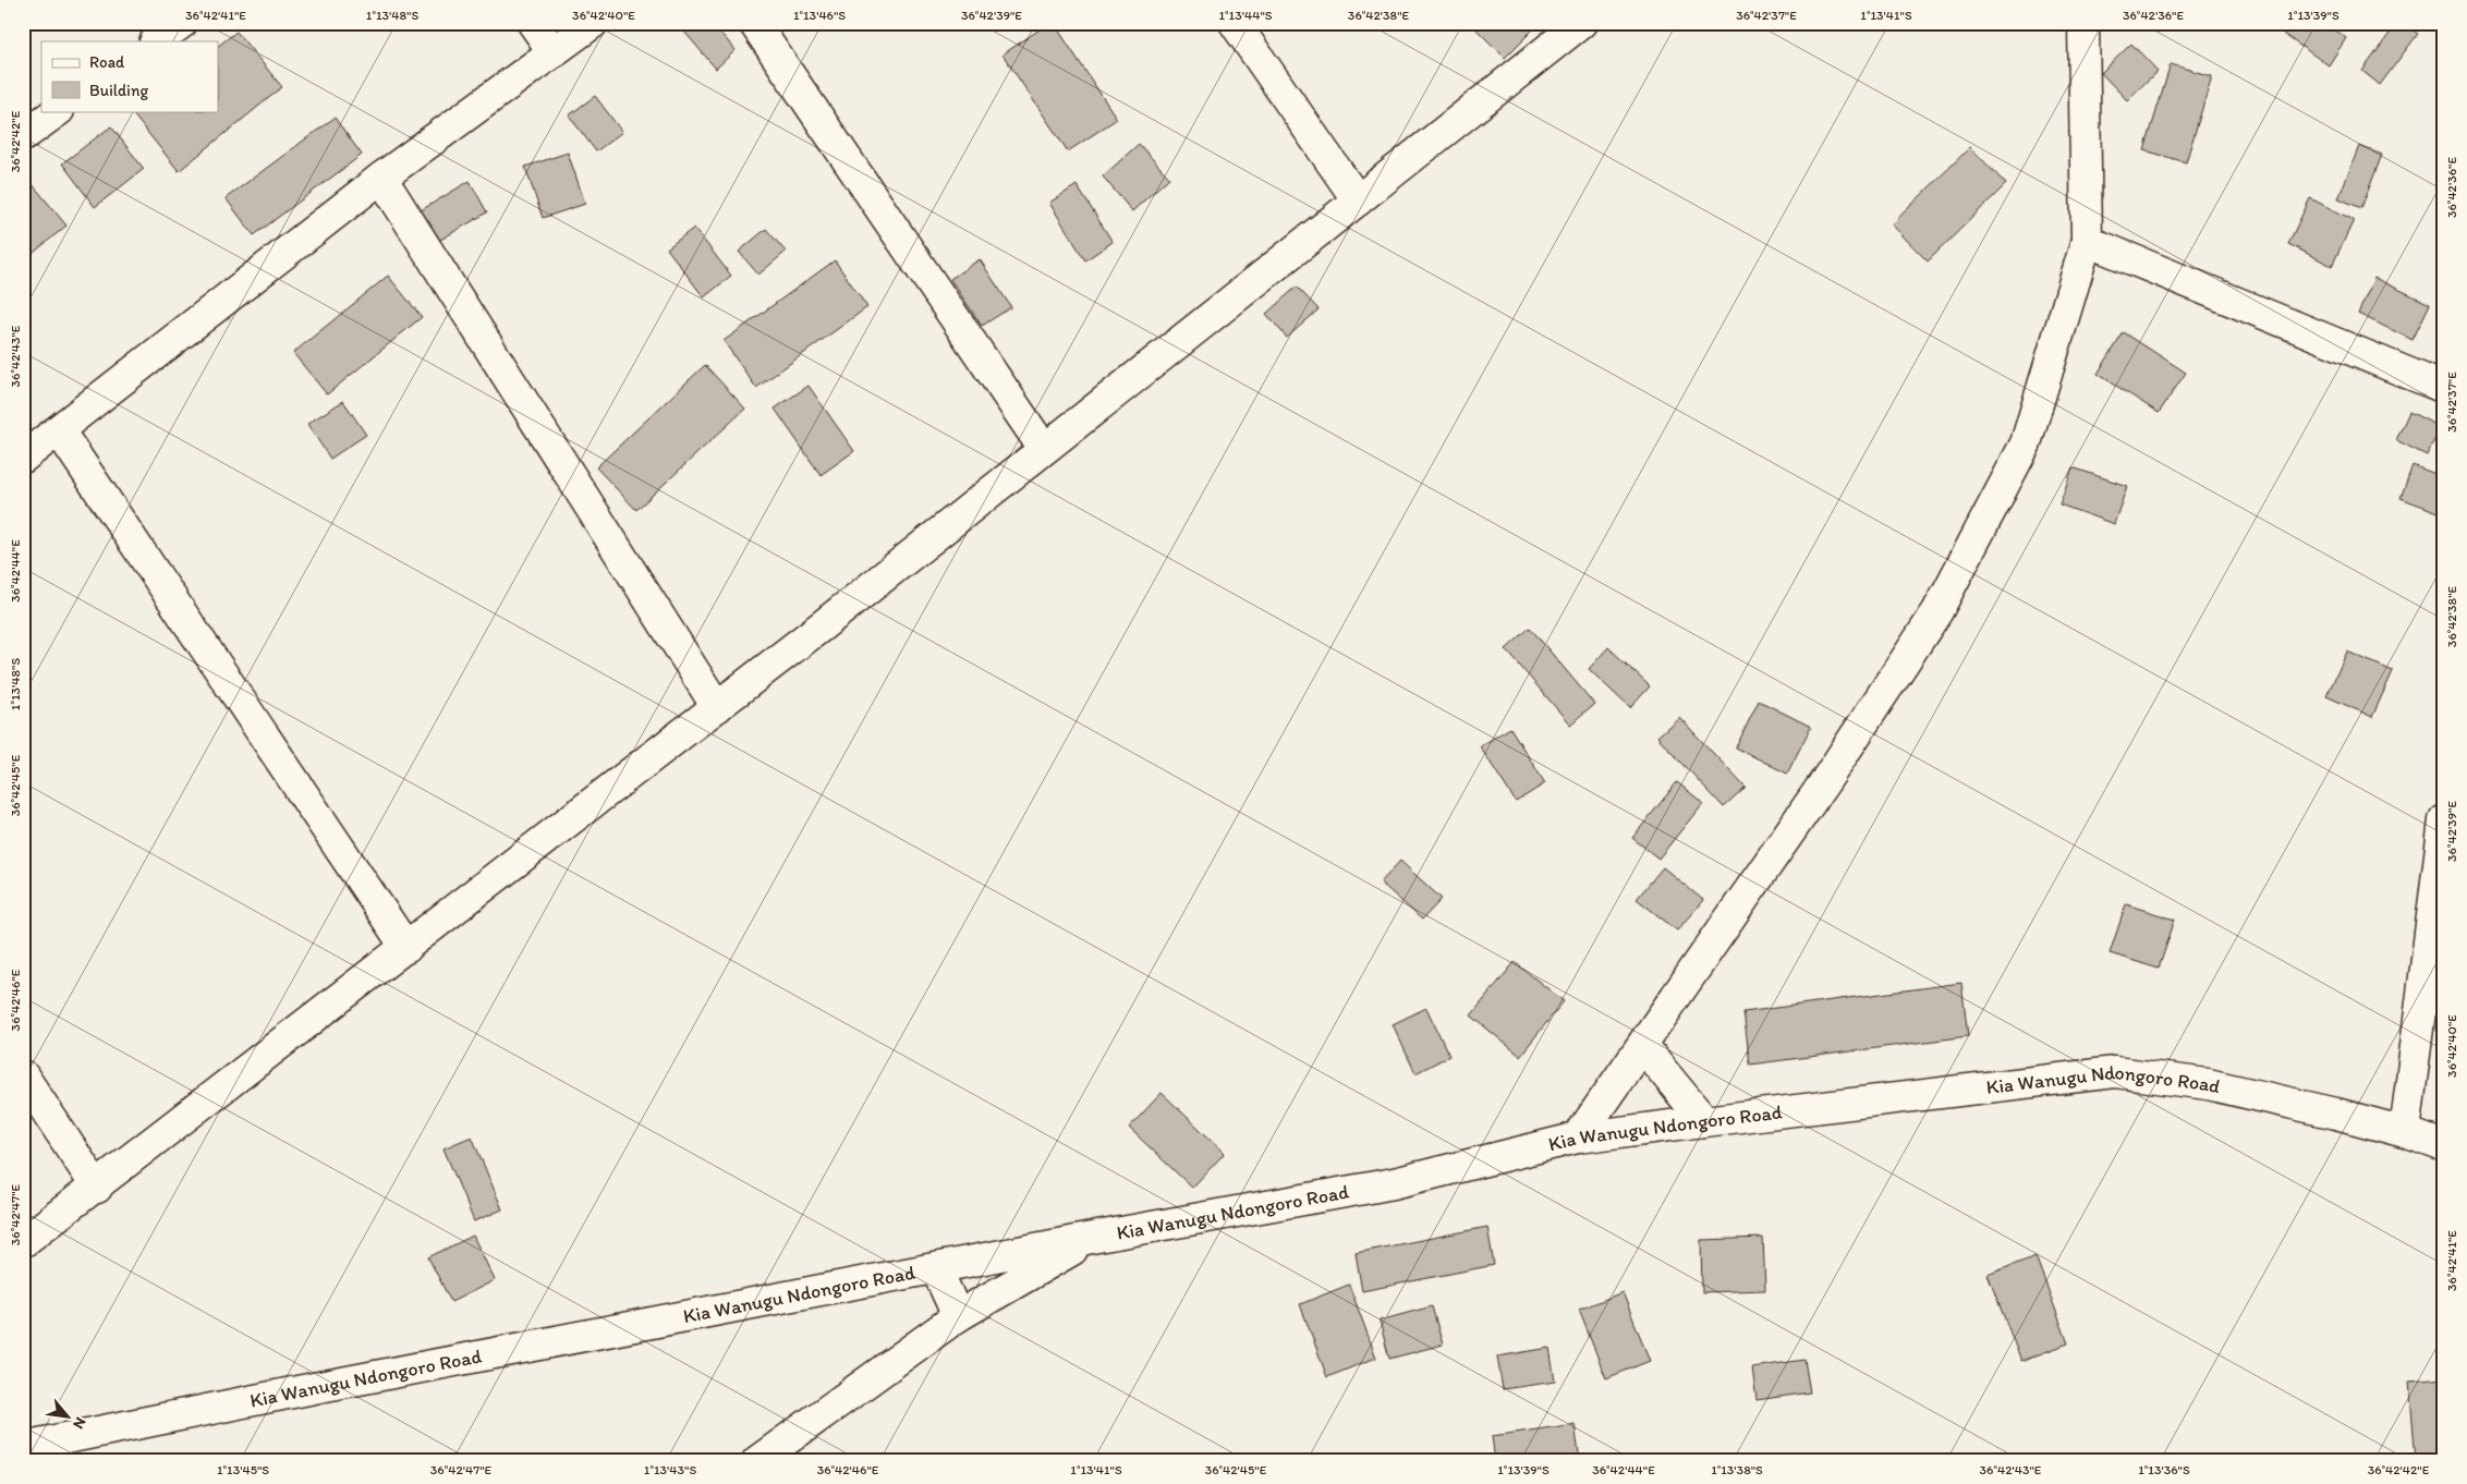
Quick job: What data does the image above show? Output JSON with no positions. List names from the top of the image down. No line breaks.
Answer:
{"streets":{"street":["Kia Wanugu Ndongoro Road"]},"legend":["Road","Building"],"north":"bottom right","coordinates":["36°42'41\"E","1°13'48\"S","36°42'40\"E","1°13'46\"S","36°42'39\"E","1°13'44\"S","36°42'38\"E","36°42'37\"E","1°13'41\"S","36°42'36\"E","1°13'39\"S","36°42'42\"E","36°42'43\"E","36°42'44\"E","36°42'45\"E","36°42'46\"E","36°42'47\"E","1°13'45\"S","1°13'43\"S","1°13'38\"S","1°13'36\"S"]}
